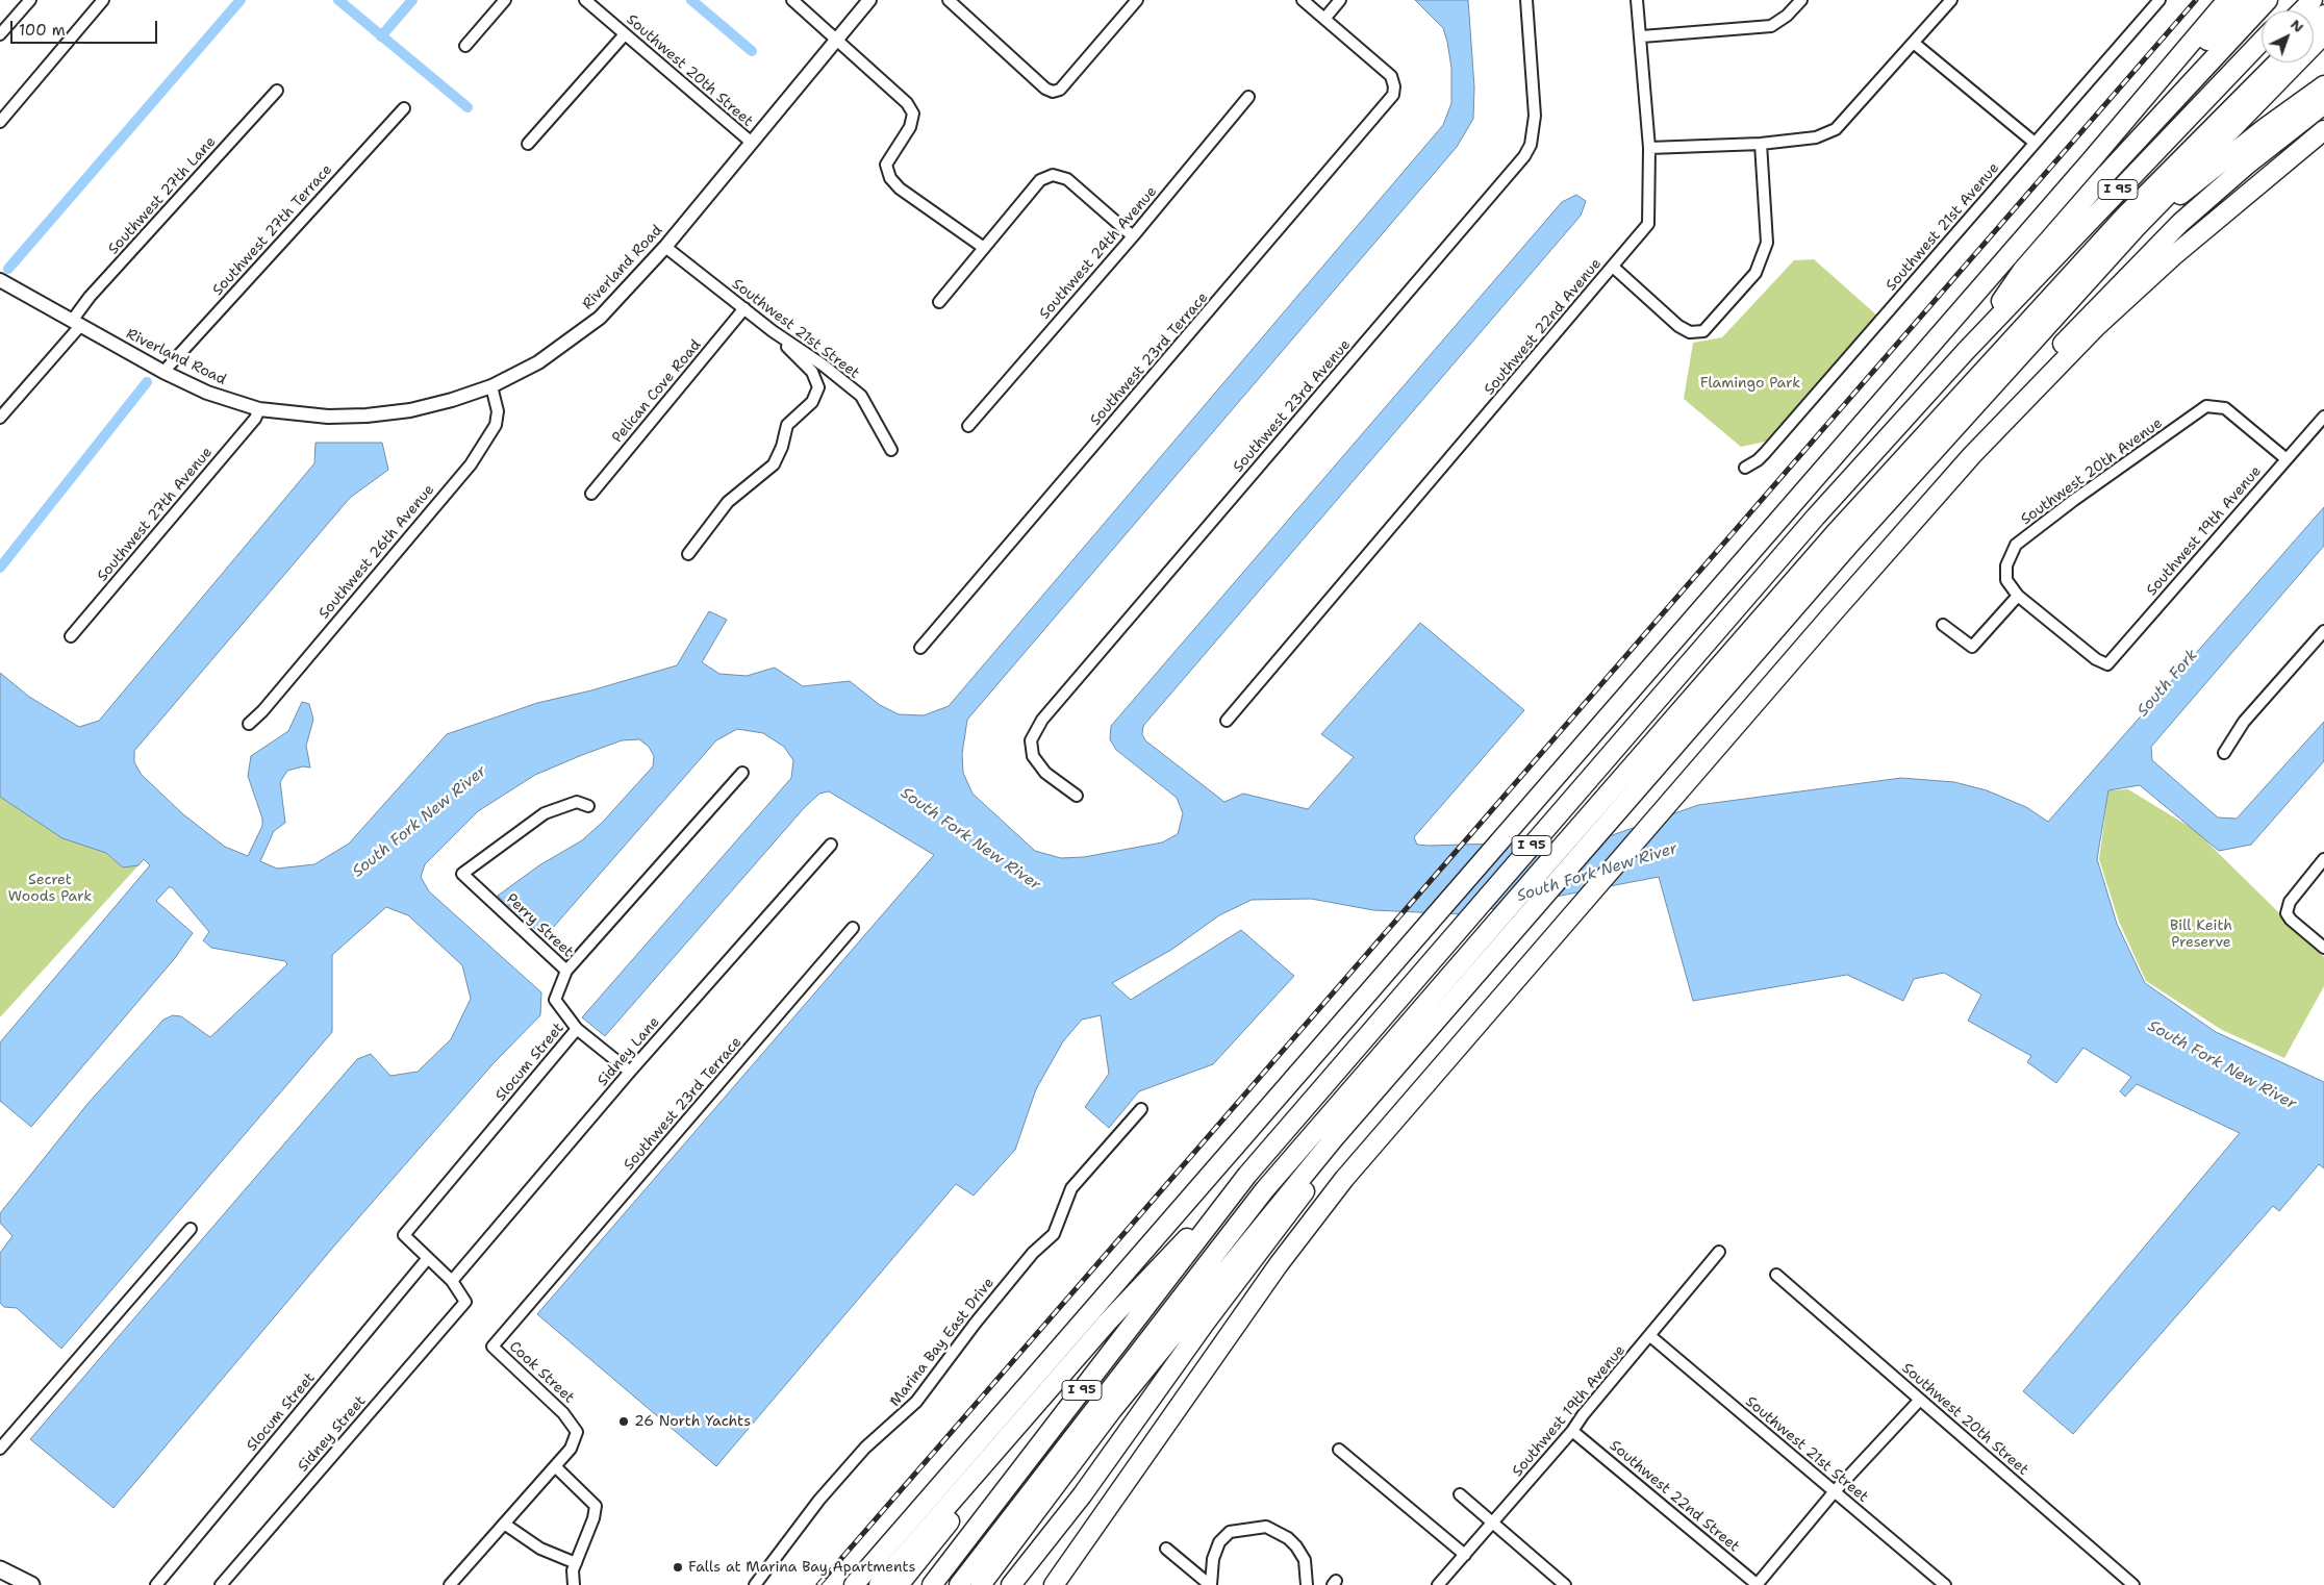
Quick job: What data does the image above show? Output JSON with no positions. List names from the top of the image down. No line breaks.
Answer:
{"streets":{"highway":["I 95"],"street":["Southwest 20th Street","Southwest 27th Lane","Southwest 21st Avenue","Southwest 27th Terrace","Southwest 24th Avenue","Riverland Road","Southwest 22nd Avenue","Southwest 21st Street","Southwest 23rd Terrace","Pelican Cove Road","Southwest 23rd Avenue","Southwest 20th Avenue","Southwest 27th Avenue","Southwest 19th Avenue","Southwest 26th Avenue","Perry Street","Sidney Lane","Slocum Street","Marina Bay East Drive","Cook Street","Sidney Street","Southwest 22nd Street"]},"crossings":[["Southwest 20th Street","Riverland Road"],["Southwest 27th Lane","Riverland Road"],["Southwest 27th Terrace","Riverland Road"],["Riverland Road","Southwest 21st Street"],["Riverland Road","Southwest 27th Avenue"],["Riverland Road","Southwest 26th Avenue"],["Southwest 21st Street","Pelican Cove Road"],["Southwest 21st Street","Southwest 19th Avenue"],["Southwest 23rd Terrace","Cook Street"],["Southwest 20th Avenue","Southwest 19th Avenue"],["Southwest 19th Avenue","Southwest 22nd Street"],["Perry Street","Sidney Lane"],["Perry Street","Slocum Street"],["Sidney Lane","Sidney Street"]],"water":["South Fork","South Fork New River"],"parks":["Flamingo Park","Secret Woods Park","Bill Keith Preserve"],"places":["26 North Yachts","Falls at Marina Bay Apartments"],"scale_bar":"100 m","north":"top right"}
